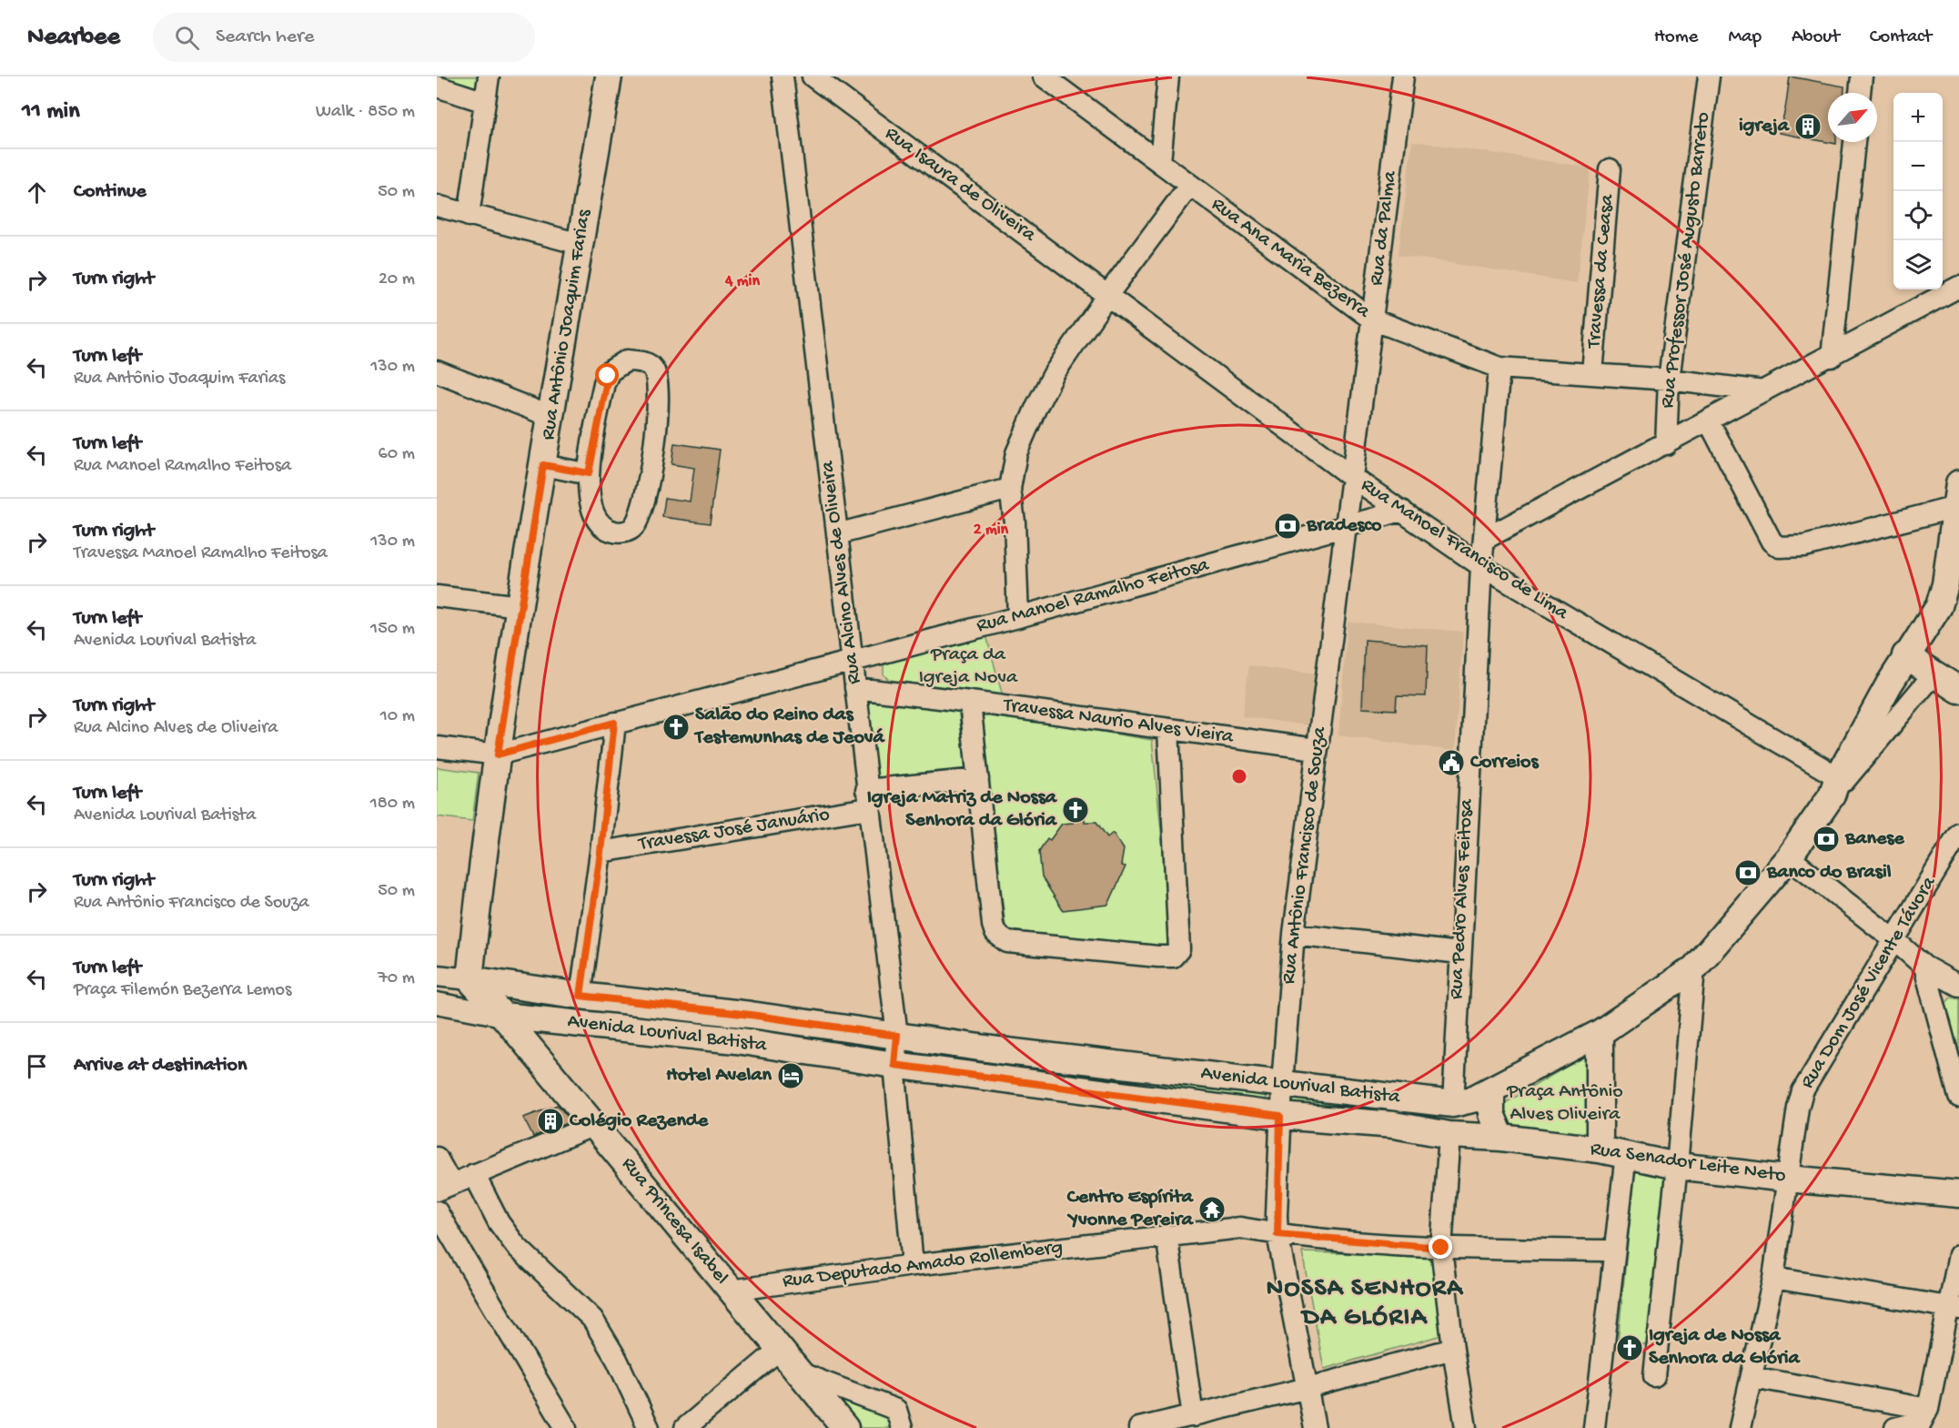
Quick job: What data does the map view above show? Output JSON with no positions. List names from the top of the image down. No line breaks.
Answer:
{"streets":{"main road":["Rua Antônio Joaquim Farias","Avenida Lourival Batista","Rua Senador Leite Neto","Rua Princesa Isabel"],"street":["Rua Isaura de Oliveira","Rua da Palma","Rua Ana Maria Bezerra","Rua Professor José Augusto Barreto","Travessa da Ceasa","Rua Manoel Francisco de Lima","Rua Alcino Alves de Oliveira","Rua Manoel Ramalho Feitosa","Travessa Naurio Alves Vieira","Travessa José Januário","Rua Antônio Francisco de Souza","Rua Pedro Alves Feitosa","Rua Dom José Vicente Távora","Rua Deputado Amado Rollemberg"]},"crossings":[["Rua Isaura de Oliveira","Rua Manoel Francisco de Lima"],["Rua da Palma","Rua Ana Maria Bezerra"],["Rua da Palma","Rua Manoel Francisco de Lima"],["Rua da Palma","Rua Antônio Francisco de Souza"],["Rua Ana Maria Bezerra","Rua Professor José Augusto Barreto"],["Rua Ana Maria Bezerra","Travessa da Ceasa"],["Rua Ana Maria Bezerra","Rua Pedro Alves Feitosa"],["Rua Antônio Joaquim Farias","Rua Manoel Ramalho Feitosa"],["Rua Antônio Joaquim Farias","Avenida Lourival Batista"],["Rua Manoel Francisco de Lima","Rua Manoel Ramalho Feitosa"],["Rua Manoel Francisco de Lima","Rua Antônio Francisco de Souza"],["Rua Manoel Francisco de Lima","Rua Pedro Alves Feitosa"],["Rua Alcino Alves de Oliveira","Rua Manoel Ramalho Feitosa"],["Rua Alcino Alves de Oliveira","Travessa Naurio Alves Vieira"],["Rua Alcino Alves de Oliveira","Travessa José Januário"],["Rua Alcino Alves de Oliveira","Avenida Lourival Batista"],["Rua Alcino Alves de Oliveira","Rua Deputado Amado Rollemberg"],["Rua Manoel Ramalho Feitosa","Rua Antônio Francisco de Souza"],["Travessa Naurio Alves Vieira","Rua Antônio Francisco de Souza"],["Rua Antônio Francisco de Souza","Avenida Lourival Batista"],["Rua Antônio Francisco de Souza","Rua Deputado Amado Rollemberg"],["Rua Pedro Alves Feitosa","Avenida Lourival Batista"],["Rua Dom José Vicente Távora","Rua Senador Leite Neto"],["Avenida Lourival Batista","Rua Senador Leite Neto"],["Avenida Lourival Batista","Rua Princesa Isabel"],["Rua Princesa Isabel","Rua Deputado Amado Rollemberg"]],"districts":["NOSSA SENHORA DA GLÓRIA"],"parks":["Praça da Igreja Nova","Praça Antônio Alves Oliveira"],"places":{"building":["igreja","Colégio Rezende"],"bank":["Bradesco","Banese","Banco do Brasil"],"church":["Salão do Reino das Testemunhas de Jeová","Igreja Matriz de Nossa Senhora da Glória","Igreja de Nossa Senhora da Glória"],"public building":["Correios"],"hotel":["Hotel Avelan"],"temple":["Centro Espírita Yvonne Pereira"]},"north":"top right","page":{"header":"Nearbee","search":"Search here","nav":["Home","Map","About","Contact"],"heading":["11 min","Walk · 850 m"],"map_buttons":["+","−"],"list":[["Continue","50 m"],["Turn right","20 m"],["Turn left","Rua Antônio Joaquim Farias","130 m"],["Turn left","Rua Manoel Ramalho Feitosa","60 m"],["Turn right","Travessa Manoel Ramalho Feitosa","130 m"],["Turn left","Avenida Lourival Batista","150 m"],["Turn right","Rua Alcino Alves de Oliveira","10 m"],["Turn left","Avenida Lourival Batista","180 m"],["Turn right","Rua Antônio Francisco de Souza","50 m"],["Turn left","Praça Filemón Bezerra Lemos","70 m"],"Arrive at destination"]},"rings":["4 min","2 min"]}
